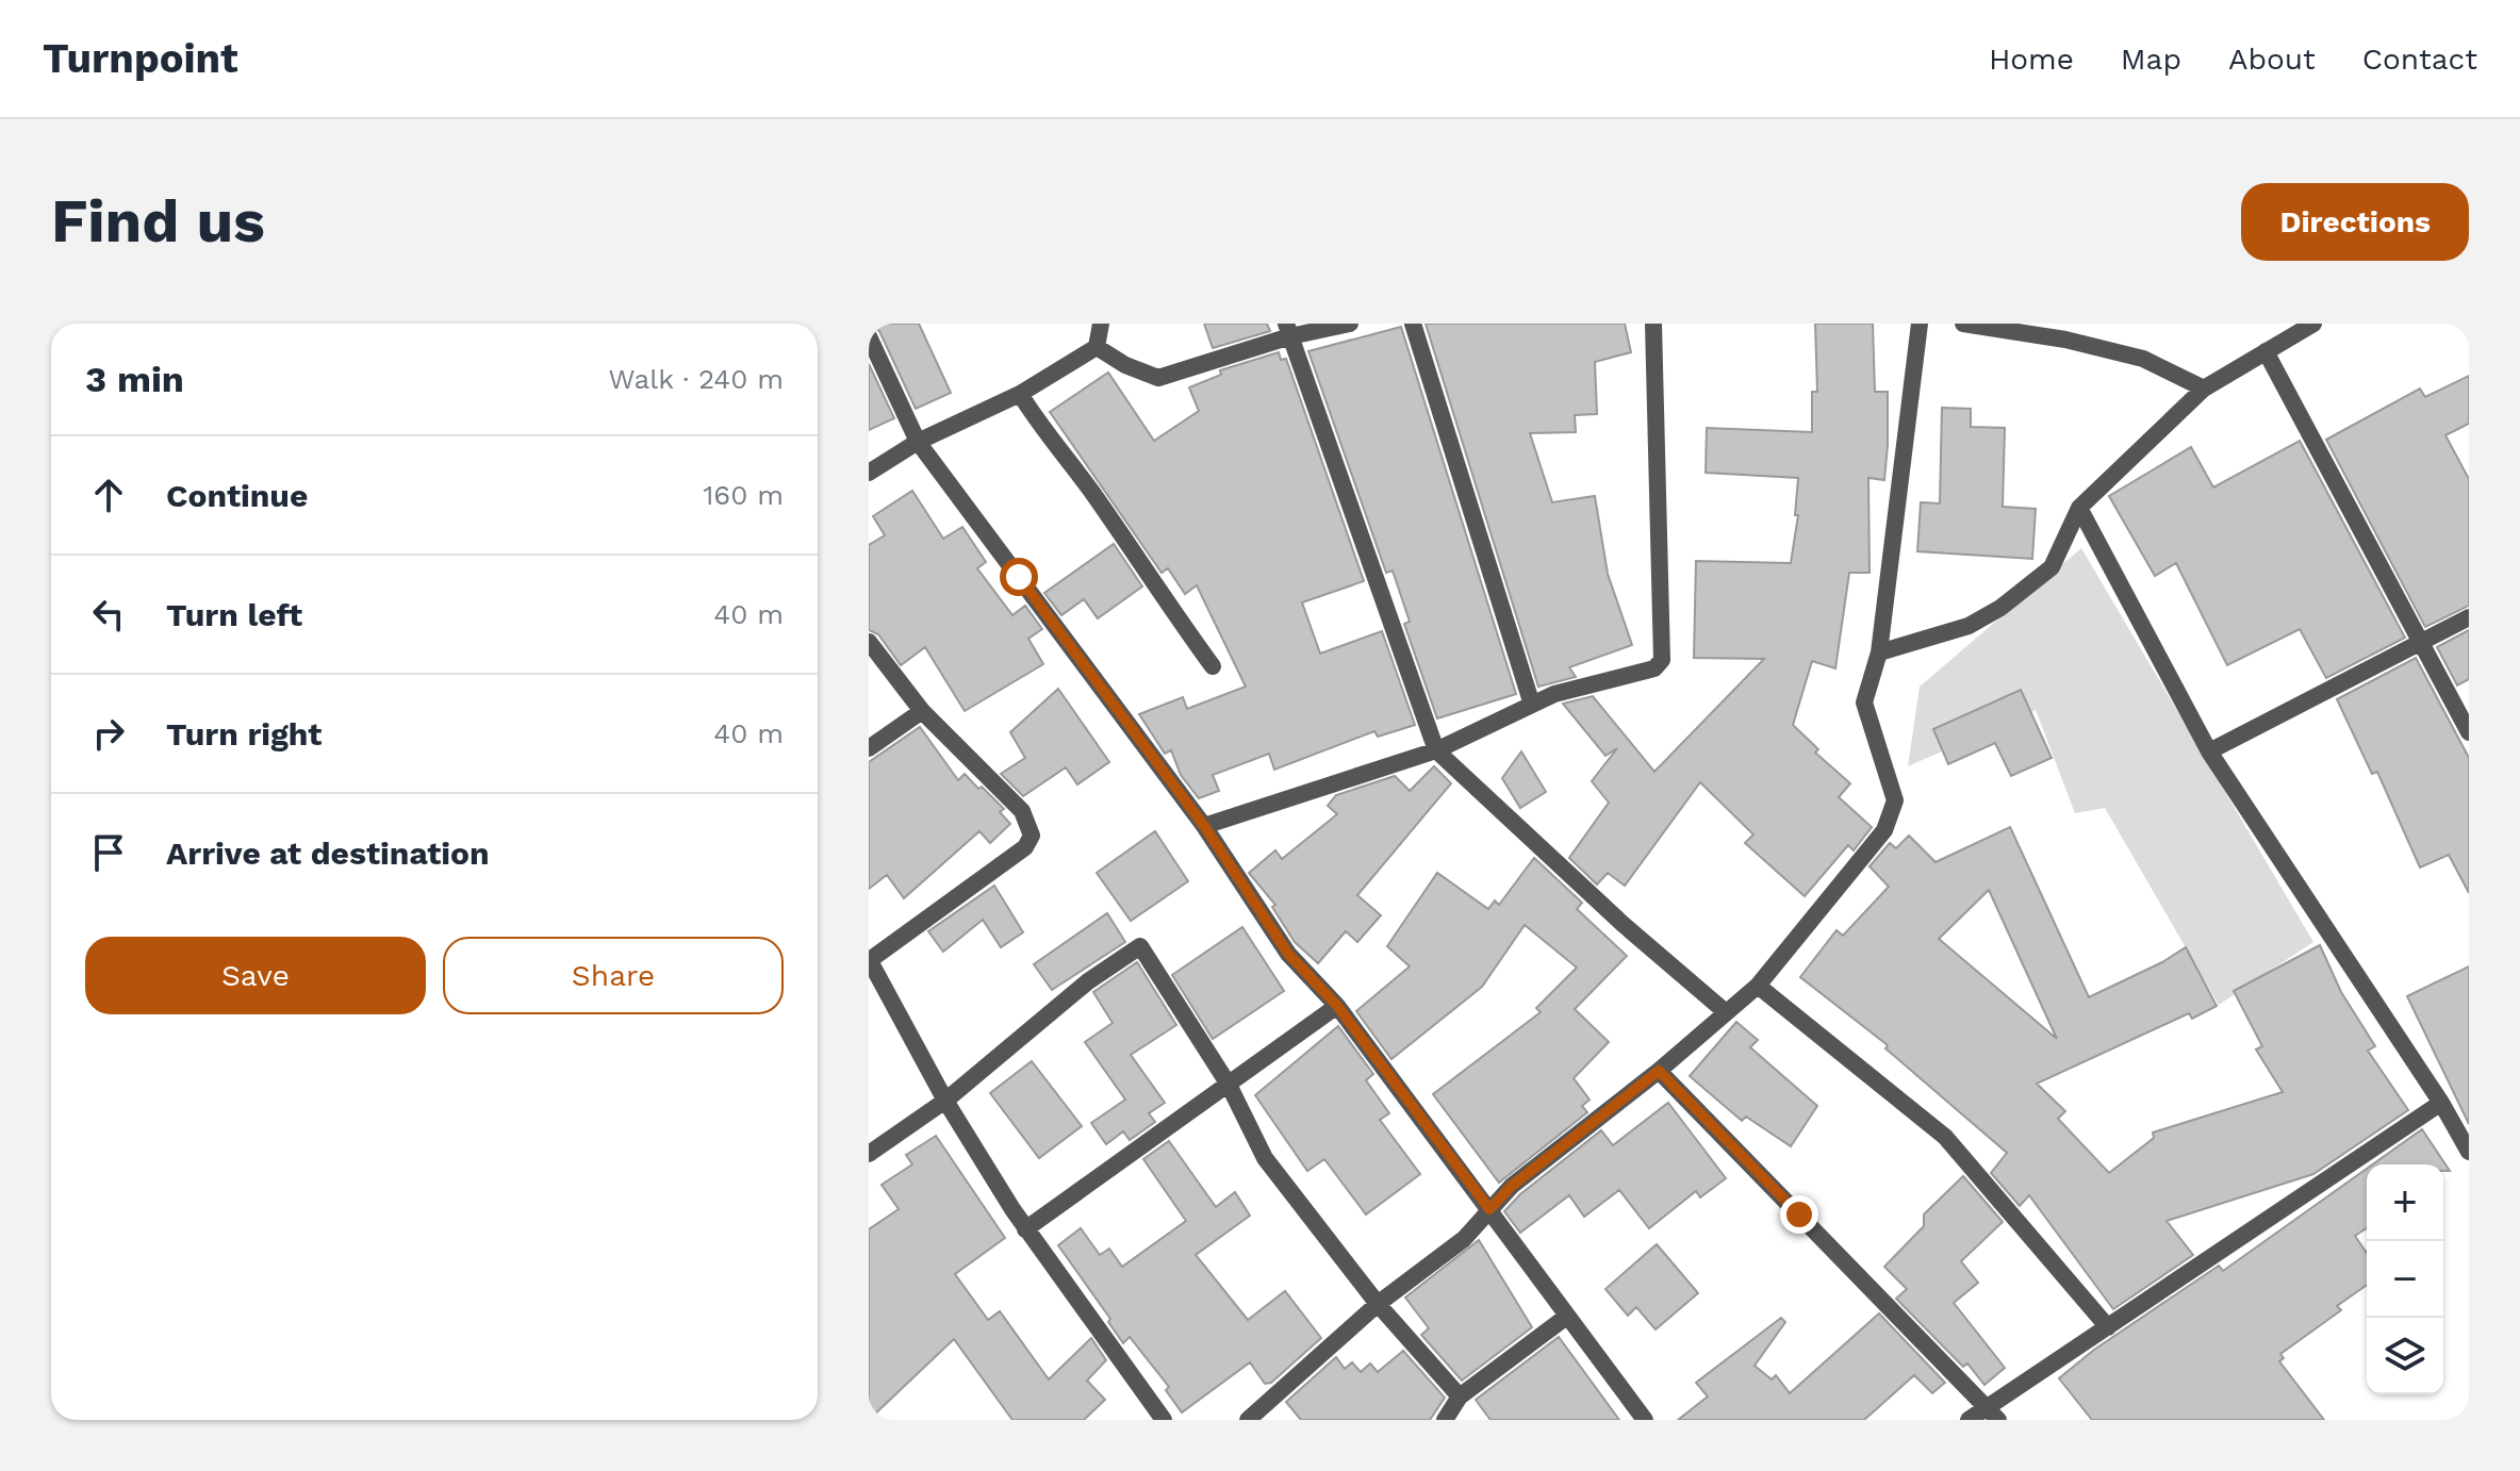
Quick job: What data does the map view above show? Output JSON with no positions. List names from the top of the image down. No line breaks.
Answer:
{"page":{"header":"Turnpoint","nav":["Home","Map","About","Contact"],"buttons":["Directions",["Save","Share"]],"title":"Find us","heading":["3 min","Walk · 240 m"],"list":[["Continue","160 m"],["Turn left","40 m"],["Turn right","40 m"],"Arrive at destination"],"map_buttons":["+","−"]}}
